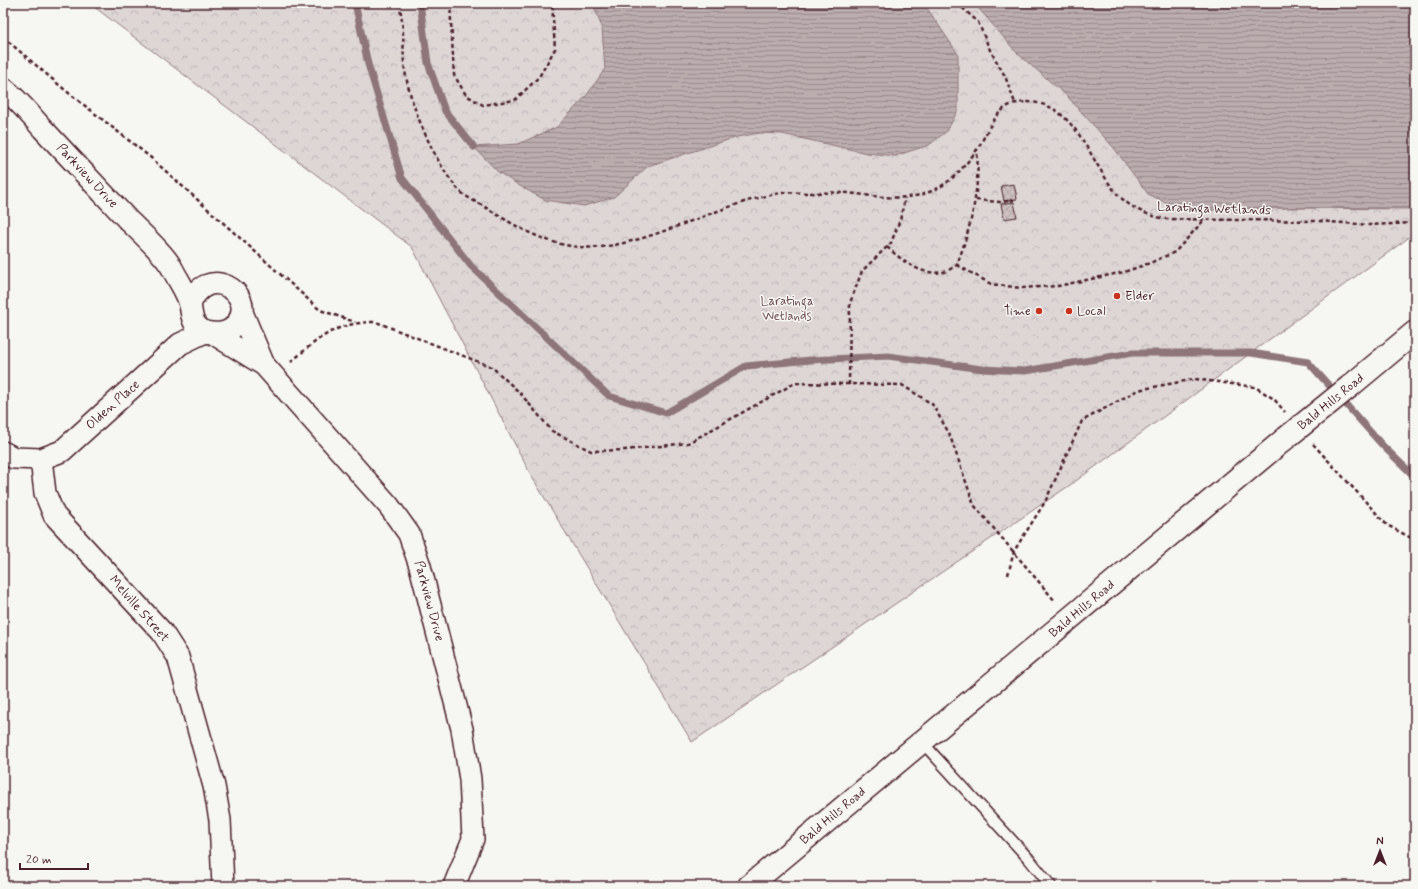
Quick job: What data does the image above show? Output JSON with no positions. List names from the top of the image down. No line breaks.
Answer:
{"streets":{"main road":["Bald Hills Road"],"street":["Parkview Drive","Olden Place","Melville Street"],"path":["Laratinga Wetlands"]},"crossings":[["Parkview Drive","Olden Place"],["Olden Place","Melville Street"]],"parks":["Laratinga Wetlands"],"places":["Elder","Time","Local"],"scale_bar":"20 m","north":"top"}
